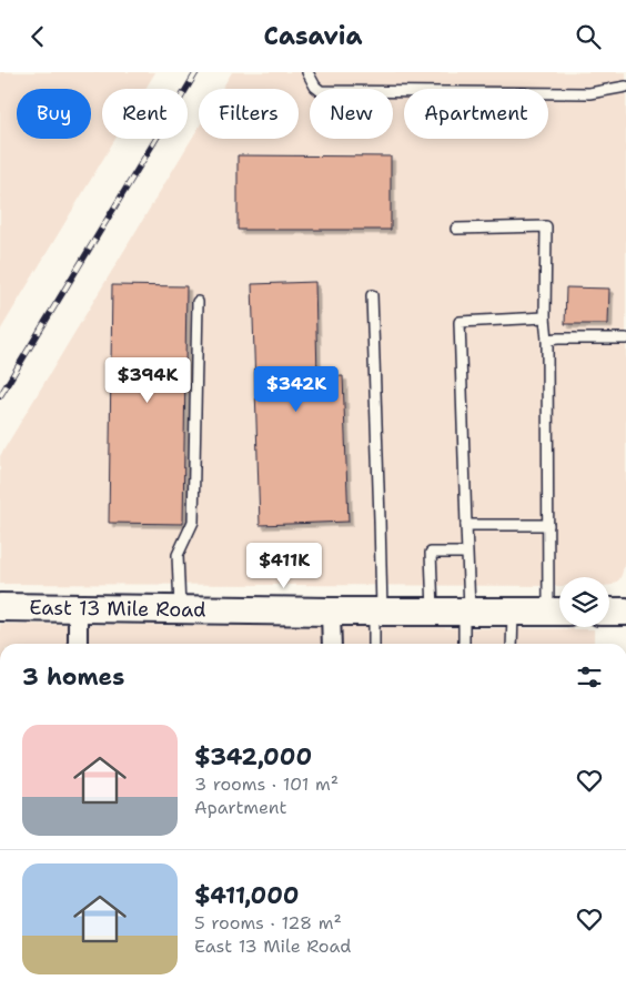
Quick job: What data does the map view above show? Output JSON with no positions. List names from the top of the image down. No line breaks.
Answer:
{"streets":{"main road":["East 13 Mile Road"]},"page":{"header":"Casavia","chip":["Buy","Rent","Filters","New","Apartment"],"price":["$394K","$342K","$411K"],"heading":"3 homes","list":[{"name":"$342,000","note":"3 rooms · 101 m² · Apartment"},{"name":"$411,000","note":"5 rooms · 128 m² · East 13 Mile Road"}]}}
